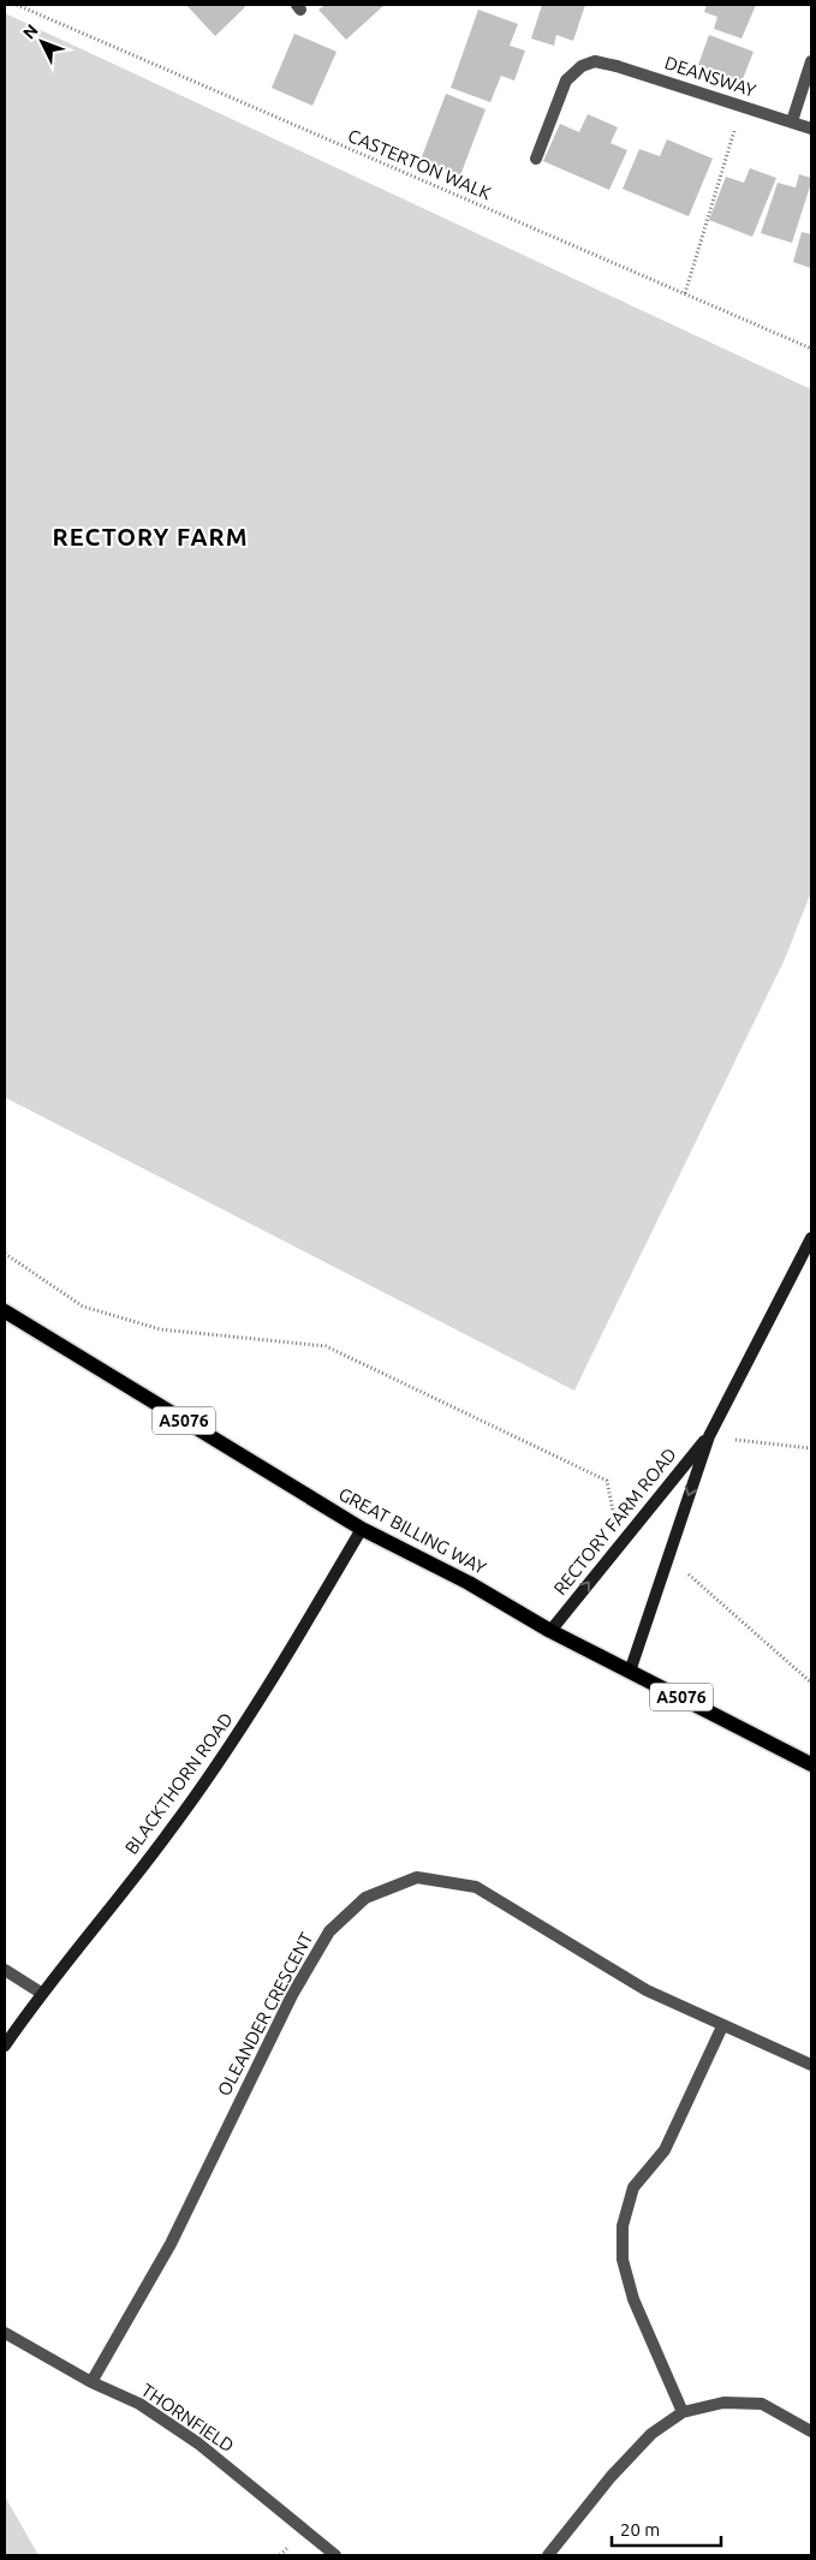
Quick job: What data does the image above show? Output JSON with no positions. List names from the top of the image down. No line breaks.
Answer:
{"streets":{"main road":["A5076","GREAT BILLING WAY"],"street":["DEANSWAY","RECTORY FARM ROAD","BLACKTHORN ROAD","OLEANDER CRESCENT","THORNFIELD"],"path":["CASTERTON WALK"]},"crossings":[["RECTORY FARM ROAD","GREAT BILLING WAY"],["GREAT BILLING WAY","BLACKTHORN ROAD"],["OLEANDER CRESCENT","THORNFIELD"]],"districts":["RECTORY FARM"],"scale_bar":"20 m","north":"top left"}
